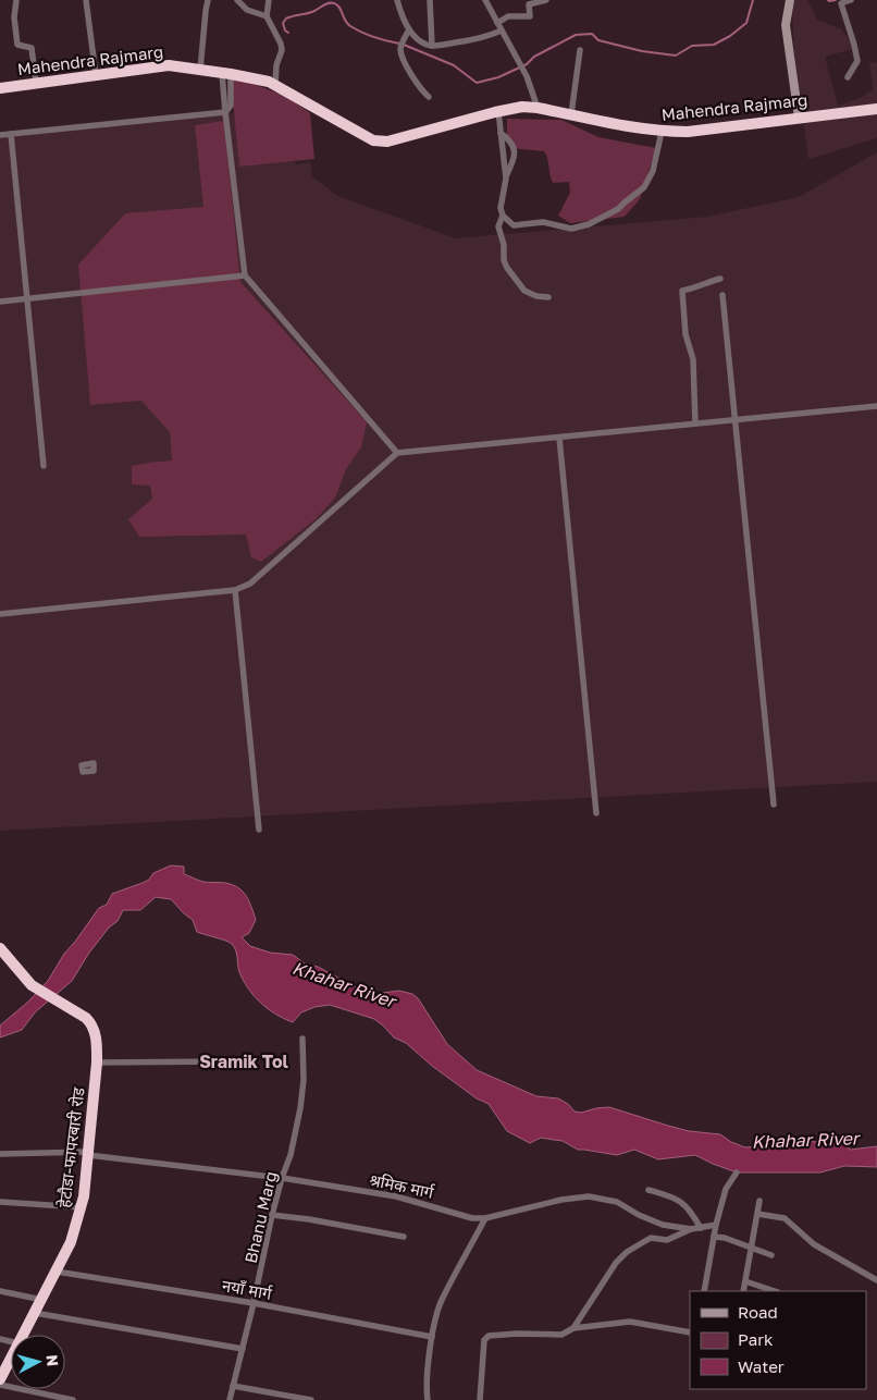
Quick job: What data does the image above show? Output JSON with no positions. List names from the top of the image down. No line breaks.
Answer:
{"streets":{"highway":["Mahendra Rajmarg","हेटौडा-फापरबारी रोड"],"street":["श्रमिक मार्ग","Bhanu Marg","नयाँ मार्ग"]},"crossings":[["हेटौडा-फापरबारी रोड","श्रमिक मार्ग"],["हेटौडा-फापरबारी रोड","नयाँ मार्ग"],["श्रमिक मार्ग","Bhanu Marg"],["Bhanu Marg","नयाँ मार्ग"]],"districts":["Sramik Tol"],"water":["Khahar River"],"legend":["Road","Park","Water"],"north":"right"}
